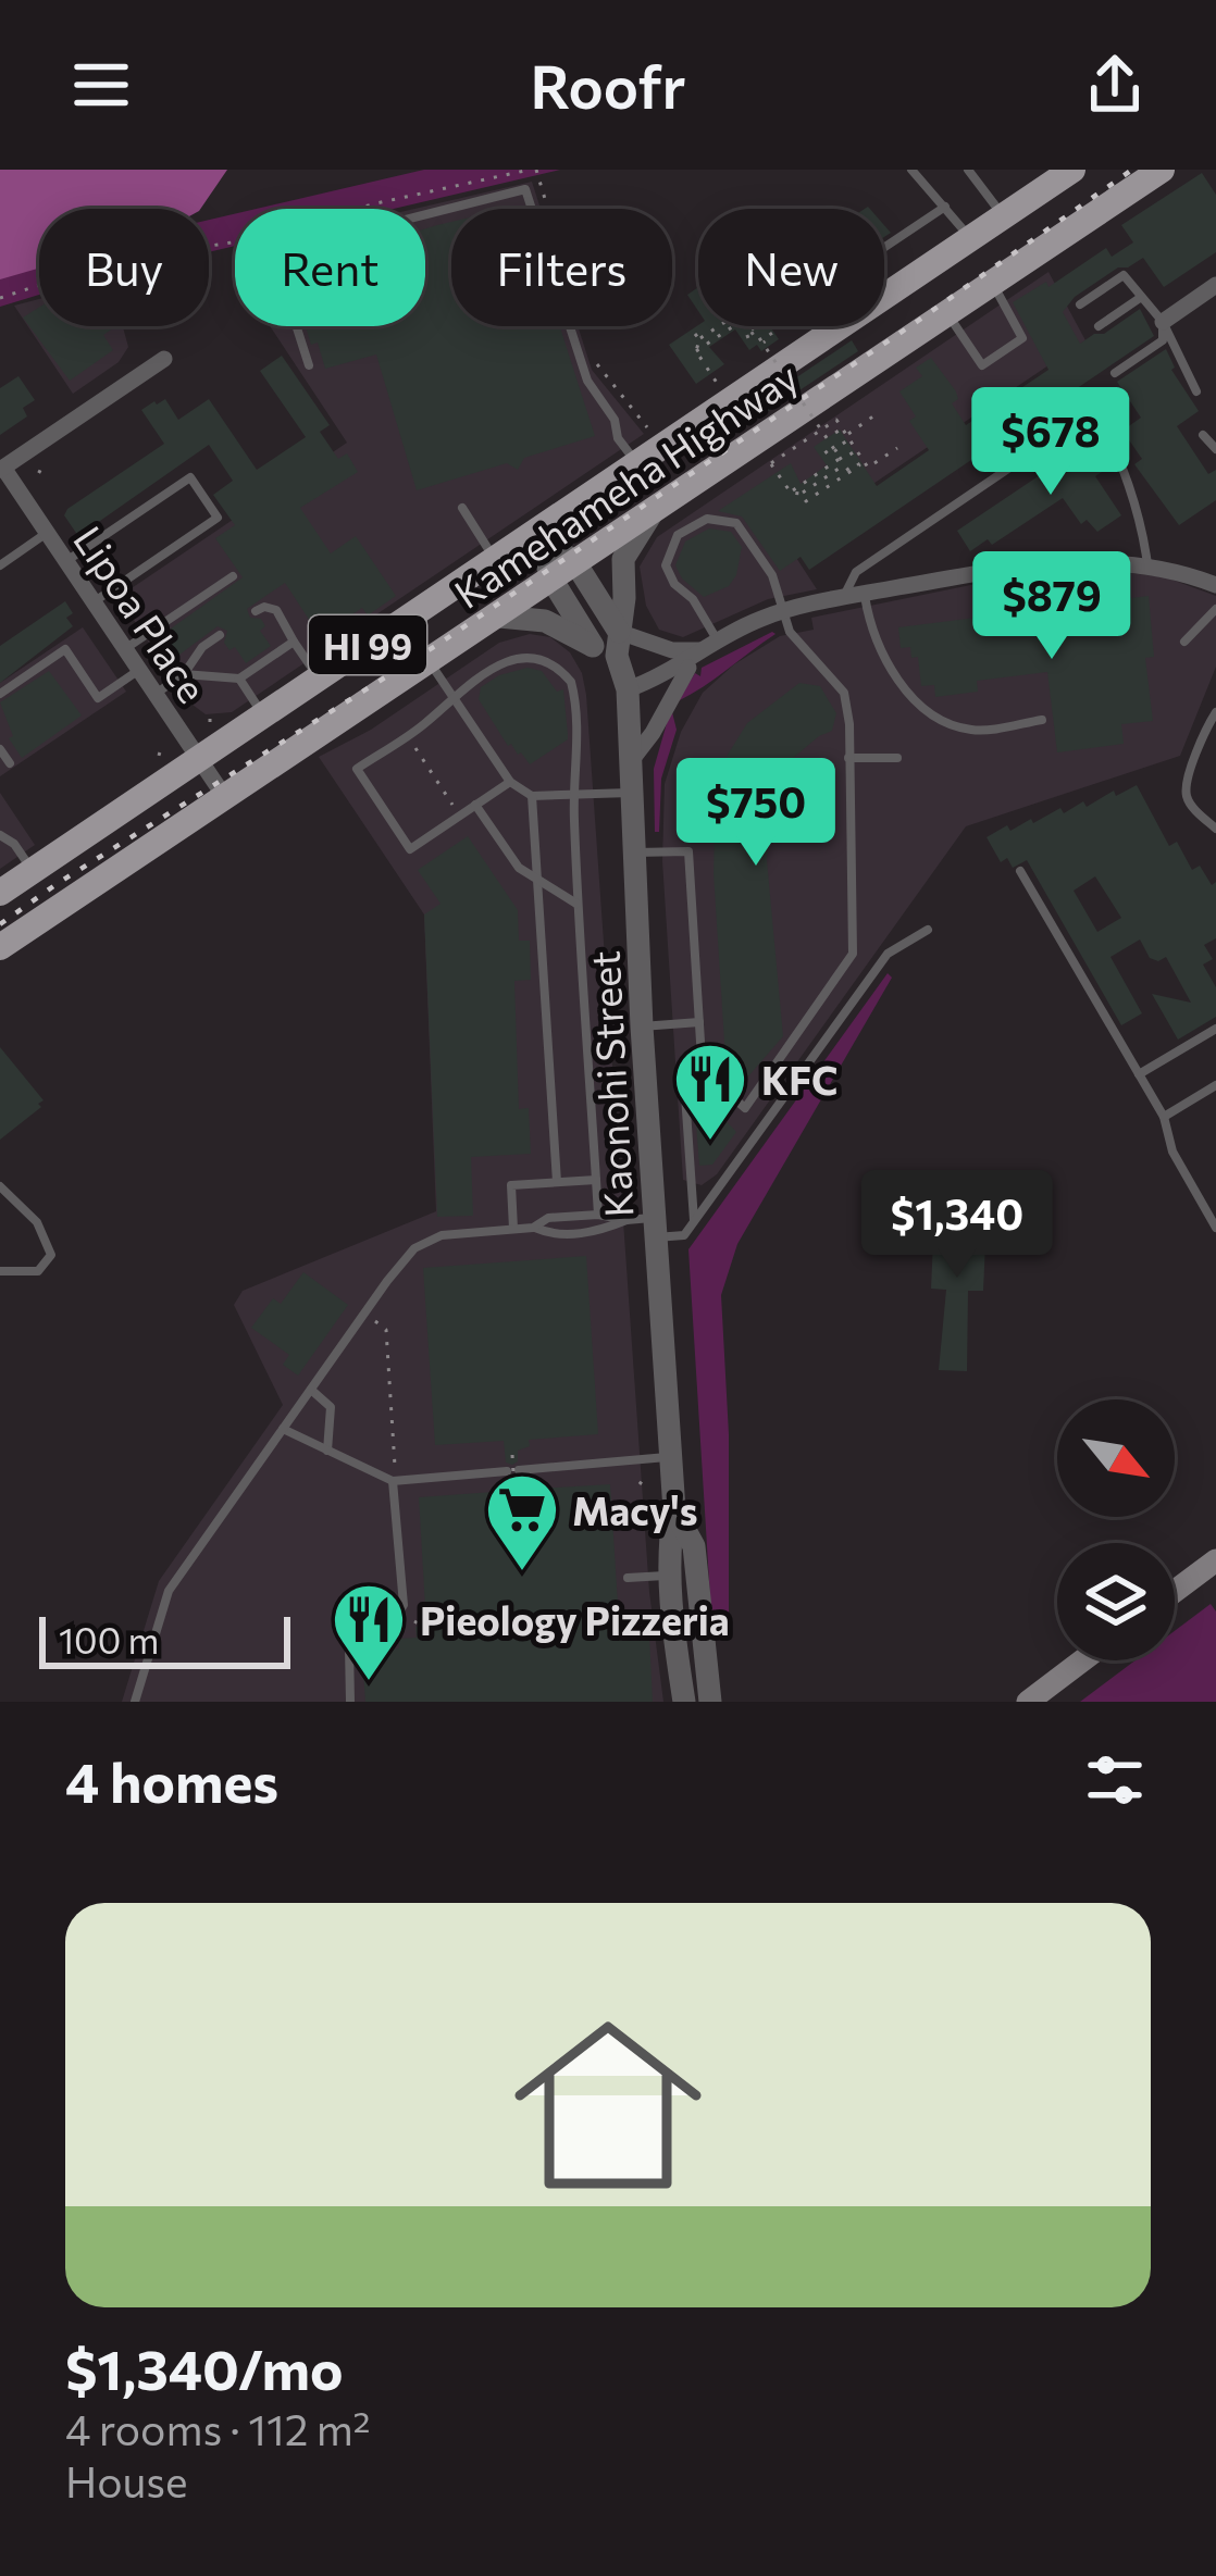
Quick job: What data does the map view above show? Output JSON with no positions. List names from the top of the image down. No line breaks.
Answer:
{"streets":{"main road":["Kamehameha Highway","HI 99"],"street":["Lipoa Place","Kaonohi Street"]},"crossings":[["Kamehameha Highway","Lipoa Place"],["Kamehameha Highway","Kaonohi Street"]],"places":{"restaurant":["KFC","Pieology Pizzeria"],"supermarket":["Macy's"]},"scale_bar":"100 m","north":"bottom right","page":{"header":"Roofr","chip":["Buy","Rent","Filters","New"],"price":["$678","$879","$750","$1,340"],"scale":"100 m","heading":"4 homes","list":[{"name":"$1,340/mo","note":"4 rooms · 112 m² · House"}]}}
